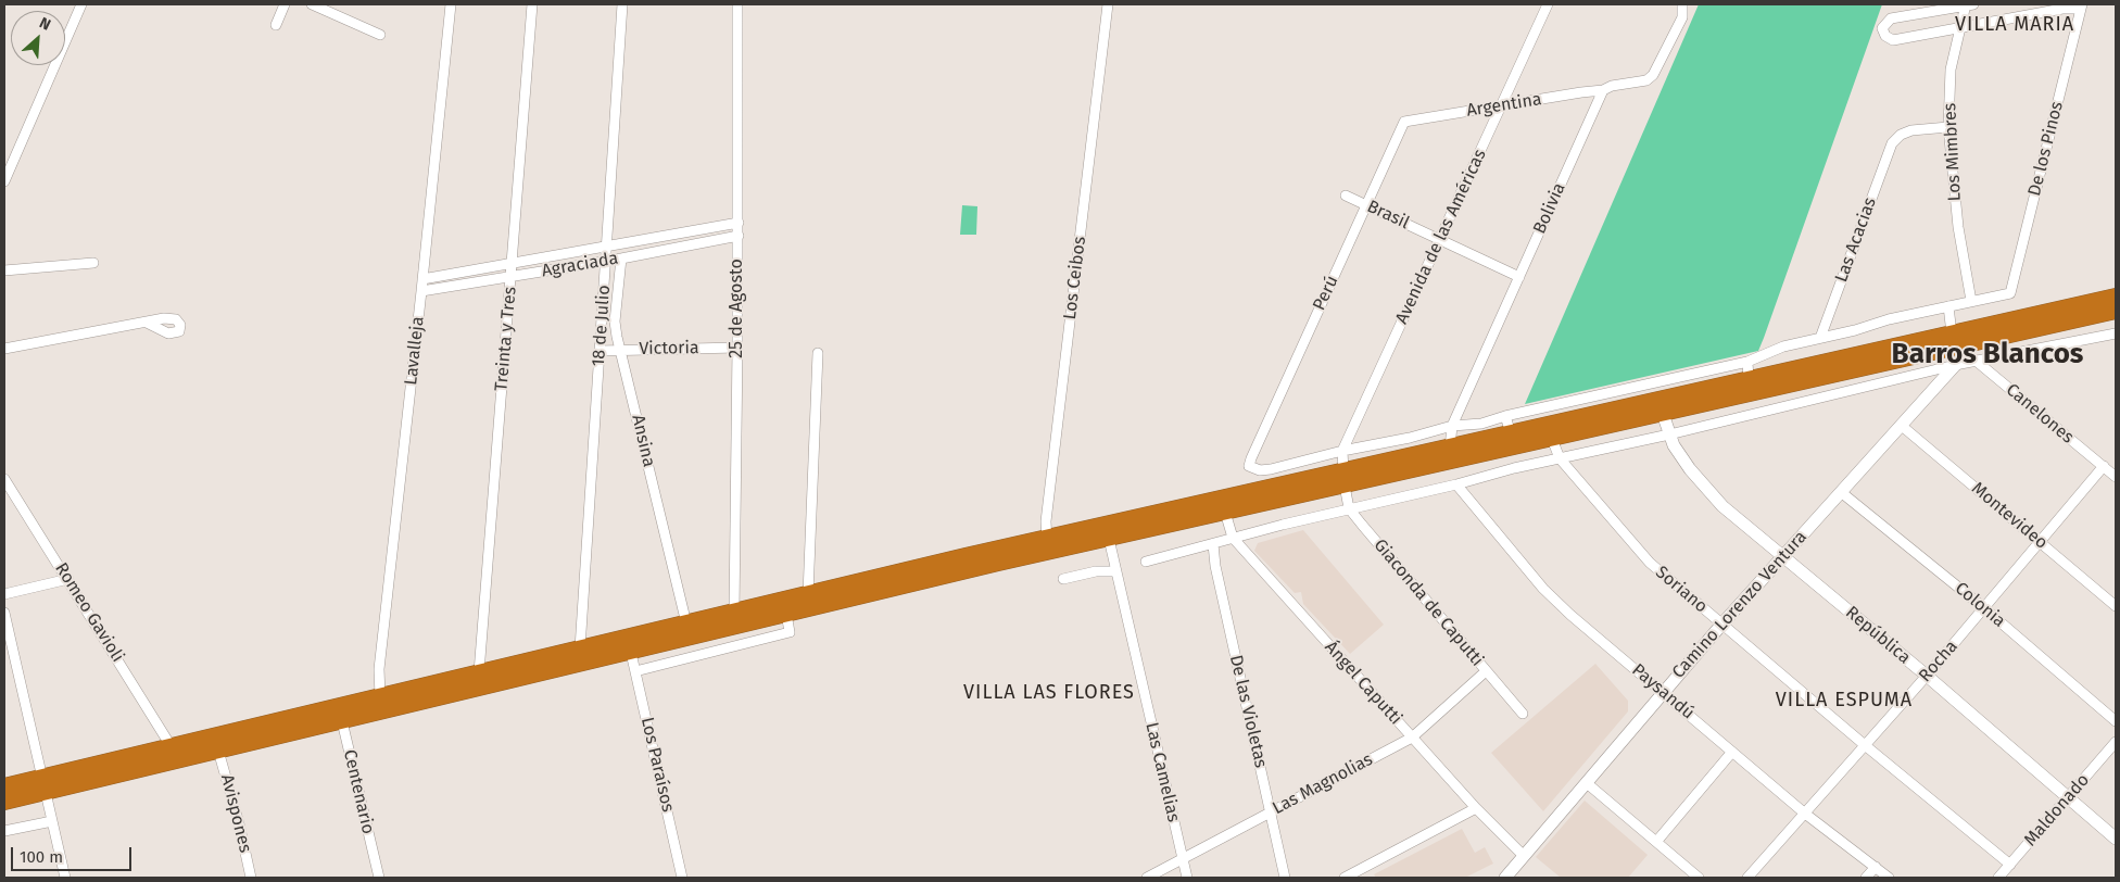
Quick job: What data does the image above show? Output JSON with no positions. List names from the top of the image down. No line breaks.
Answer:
{"streets":{"street":["Argentina","De los Pinos","Los Mimbres","Bolivia","Brasil","Avenida de las Américas","Las Acacias","Agraciada","Los Ceibos","Perú","25 de Agosto","18 de Julio","Treinta y Tres","Victoria","Lavalleja","Canelones","Ansina","Montevideo","Soriano","Giaconda de Caputti","Camino Lorenzo Ventura","Colonia","Romeo Gavioli","República","Rocha","Ángel Caputti","Paysandú","De las Violetas","Los Paraísos","Las Camelias","Las Magnolias","Centenario","Maldonado","Avispones"]},"crossings":[["Argentina","Bolivia"],["Argentina","Avenida de las Américas"],["Argentina","Perú"],["De los Pinos","Los Mimbres"],["Los Mimbres","Las Acacias"],["Bolivia","Brasil"],["Brasil","Avenida de las Américas"],["Brasil","Perú"],["Avenida de las Américas","Perú"],["Avenida de las Américas","Giaconda de Caputti"],["Agraciada","25 de Agosto"],["Agraciada","18 de Julio"],["Agraciada","Treinta y Tres"],["Agraciada","Lavalleja"],["Agraciada","Ansina"],["25 de Agosto","Victoria"],["18 de Julio","Victoria"],["Victoria","Ansina"],["Canelones","Camino Lorenzo Ventura"],["Canelones","Rocha"],["Montevideo","Camino Lorenzo Ventura"],["Montevideo","Rocha"],["Soriano","Camino Lorenzo Ventura"],["Soriano","Rocha"],["Soriano","Maldonado"],["Giaconda de Caputti","Las Magnolias"],["Camino Lorenzo Ventura","Colonia"],["Camino Lorenzo Ventura","República"],["Camino Lorenzo Ventura","Ángel Caputti"],["Camino Lorenzo Ventura","Paysandú"],["Colonia","Rocha"],["República","Rocha"],["República","Maldonado"],["Rocha","Paysandú"],["Ángel Caputti","Las Magnolias"],["De las Violetas","Las Magnolias"],["Las Camelias","Las Magnolias"]],"districts":["VILLA MARIA","Barros Blancos","VILLA LAS FLORES","VILLA ESPUMA"],"scale_bar":"100 m","north":"top right"}
